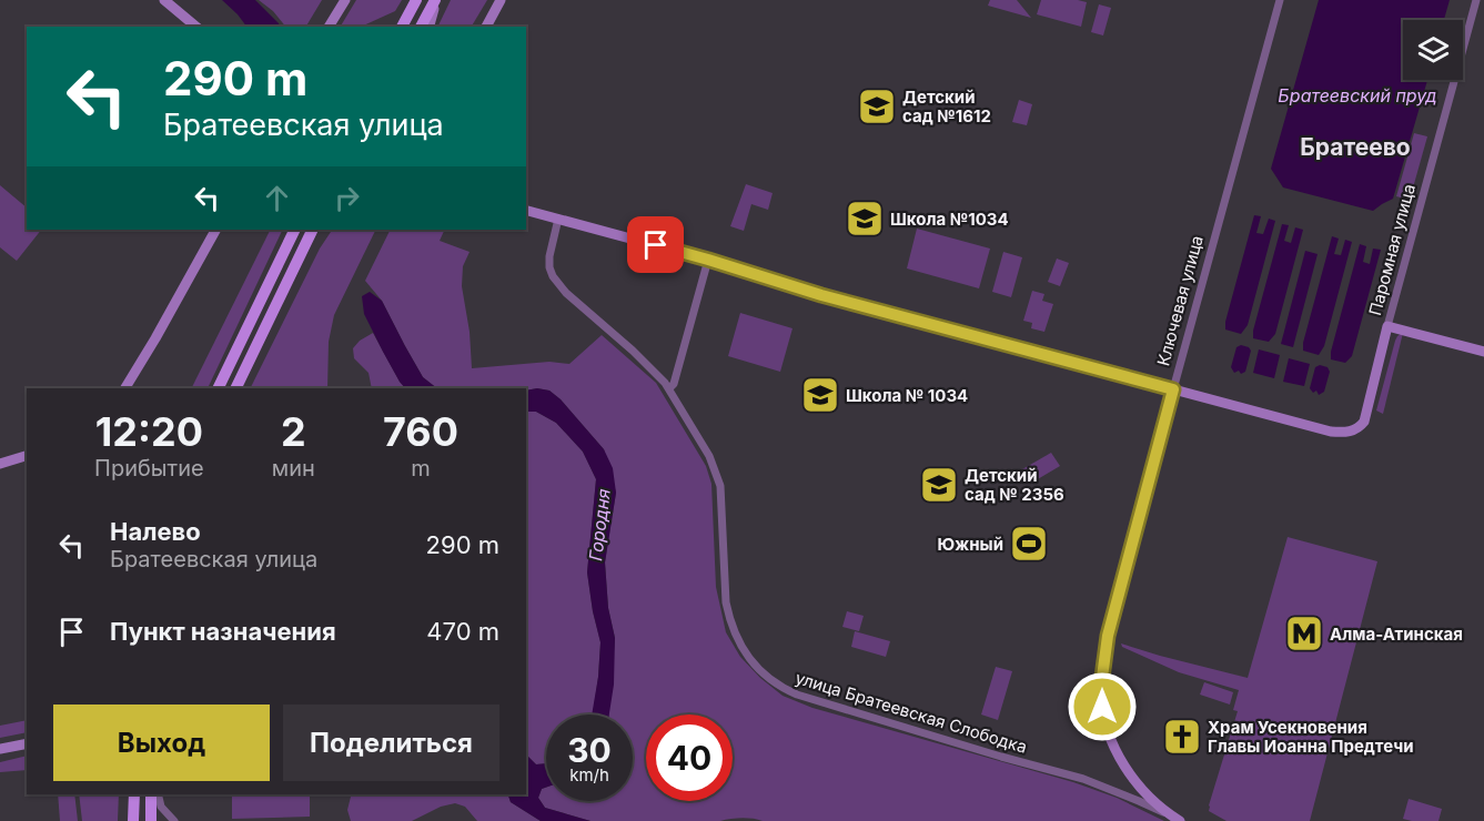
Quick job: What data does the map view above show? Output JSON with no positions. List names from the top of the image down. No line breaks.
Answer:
{"streets":{"street":["Паромная улица","Ключевая улица","улица Братеевская Слободка"]},"crossings":[["Паромная улица","Ключевая улица"],["Ключевая улица","улица Братеевская Слободка"]],"districts":["Братеево"],"water":["Братеевский пруд","Городня"],"places":{"school or university":["Детский сад №1612","Школа №1034","Школа № 1034","Детский сад № 2356"],"sports":["Южный"],"metro station":["Алма-Атинская"],"church":["Храм Усекновения Главы Иоанна Предтечи"]},"page":{"turn":["290 m","Братеевская улица"],"eta":["12:20","Прибытие","2","мин","760","m"],"list":[{"name":"Налево","note":"Братеевская улица","value":"290 m"},{"name":"Пункт назначения","value":"470 m"}],"buttons":["Выход","Поделиться"],"speed":"30 km/h","limit":"40"}}
